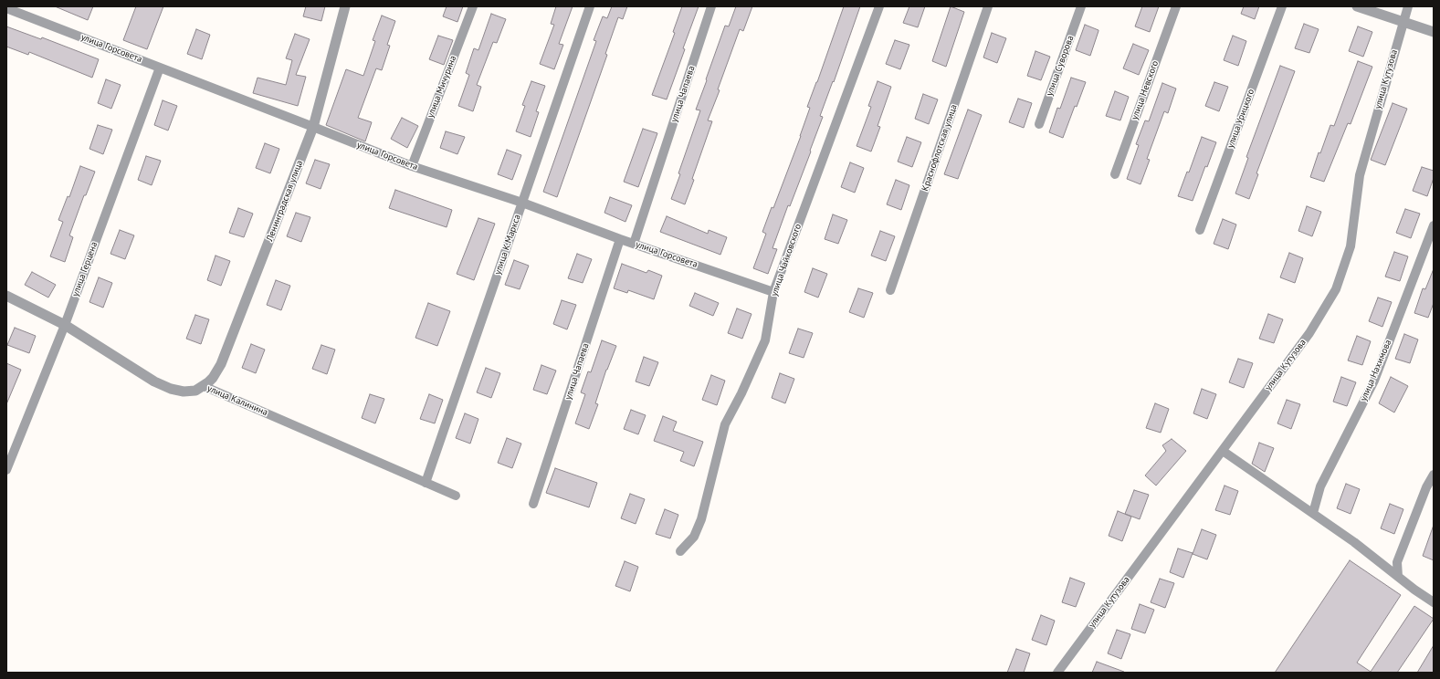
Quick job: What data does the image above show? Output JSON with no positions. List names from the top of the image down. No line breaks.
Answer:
{"streets":{"street":["улица Горсовета","улица Суворова","улица Кутузова","улица Мичурина","улица Невского","улица Чапаева","улица Урицкого","Краснофлотская улица","Ленинградская улица","улица К.Маркса","улица Чайковского","улица Герцена","улица Нахимова","улица Калинина"]},"crossings":[["улица Горсовета","улица Мичурина"],["улица Горсовета","улица Чапаева"],["улица Горсовета","Ленинградская улица"],["улица Горсовета","улица К.Маркса"],["улица Горсовета","улица Чайковского"],["улица Горсовета","улица Герцена"],["Ленинградская улица","улица Калинина"],["улица К.Маркса","улица Калинина"],["улица Герцена","улица Калинина"]]}
